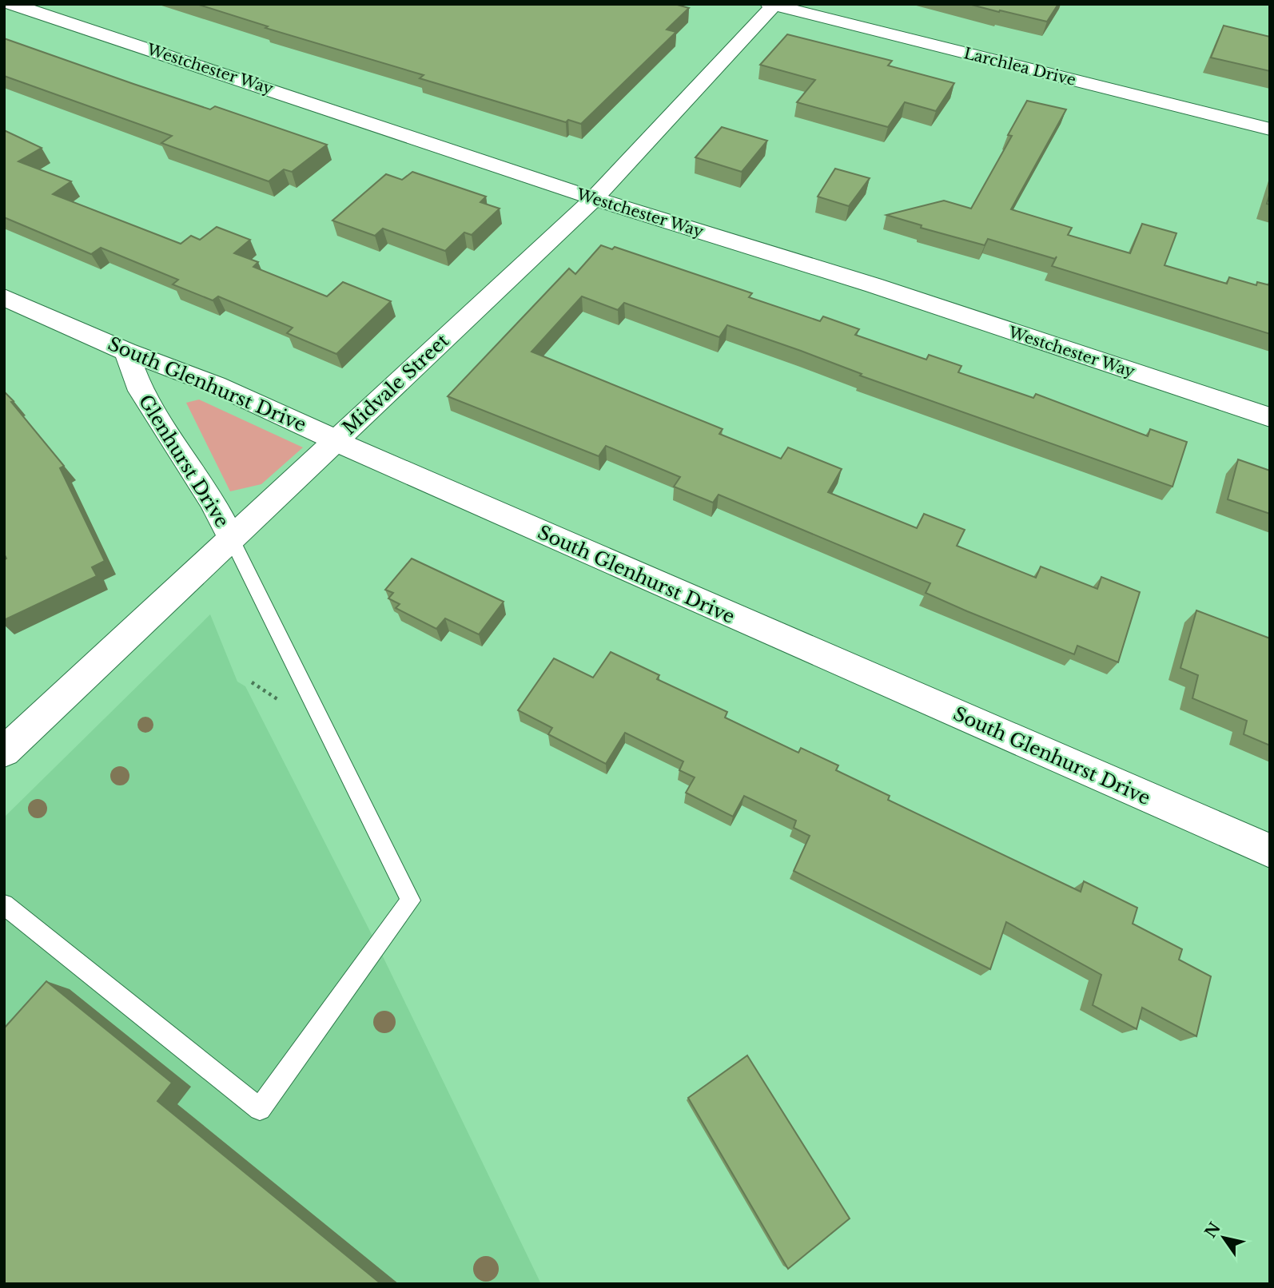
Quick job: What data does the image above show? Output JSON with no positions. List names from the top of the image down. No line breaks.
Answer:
{"streets":{"street":["Larchlea Drive","Westchester Way","South Glenhurst Drive","Midvale Street","Glenhurst Drive"]},"crossings":[["Larchlea Drive","Midvale Street"],["Westchester Way","Midvale Street"],["South Glenhurst Drive","Midvale Street"],["South Glenhurst Drive","Glenhurst Drive"],["Midvale Street","Glenhurst Drive"]],"north":"top left"}
